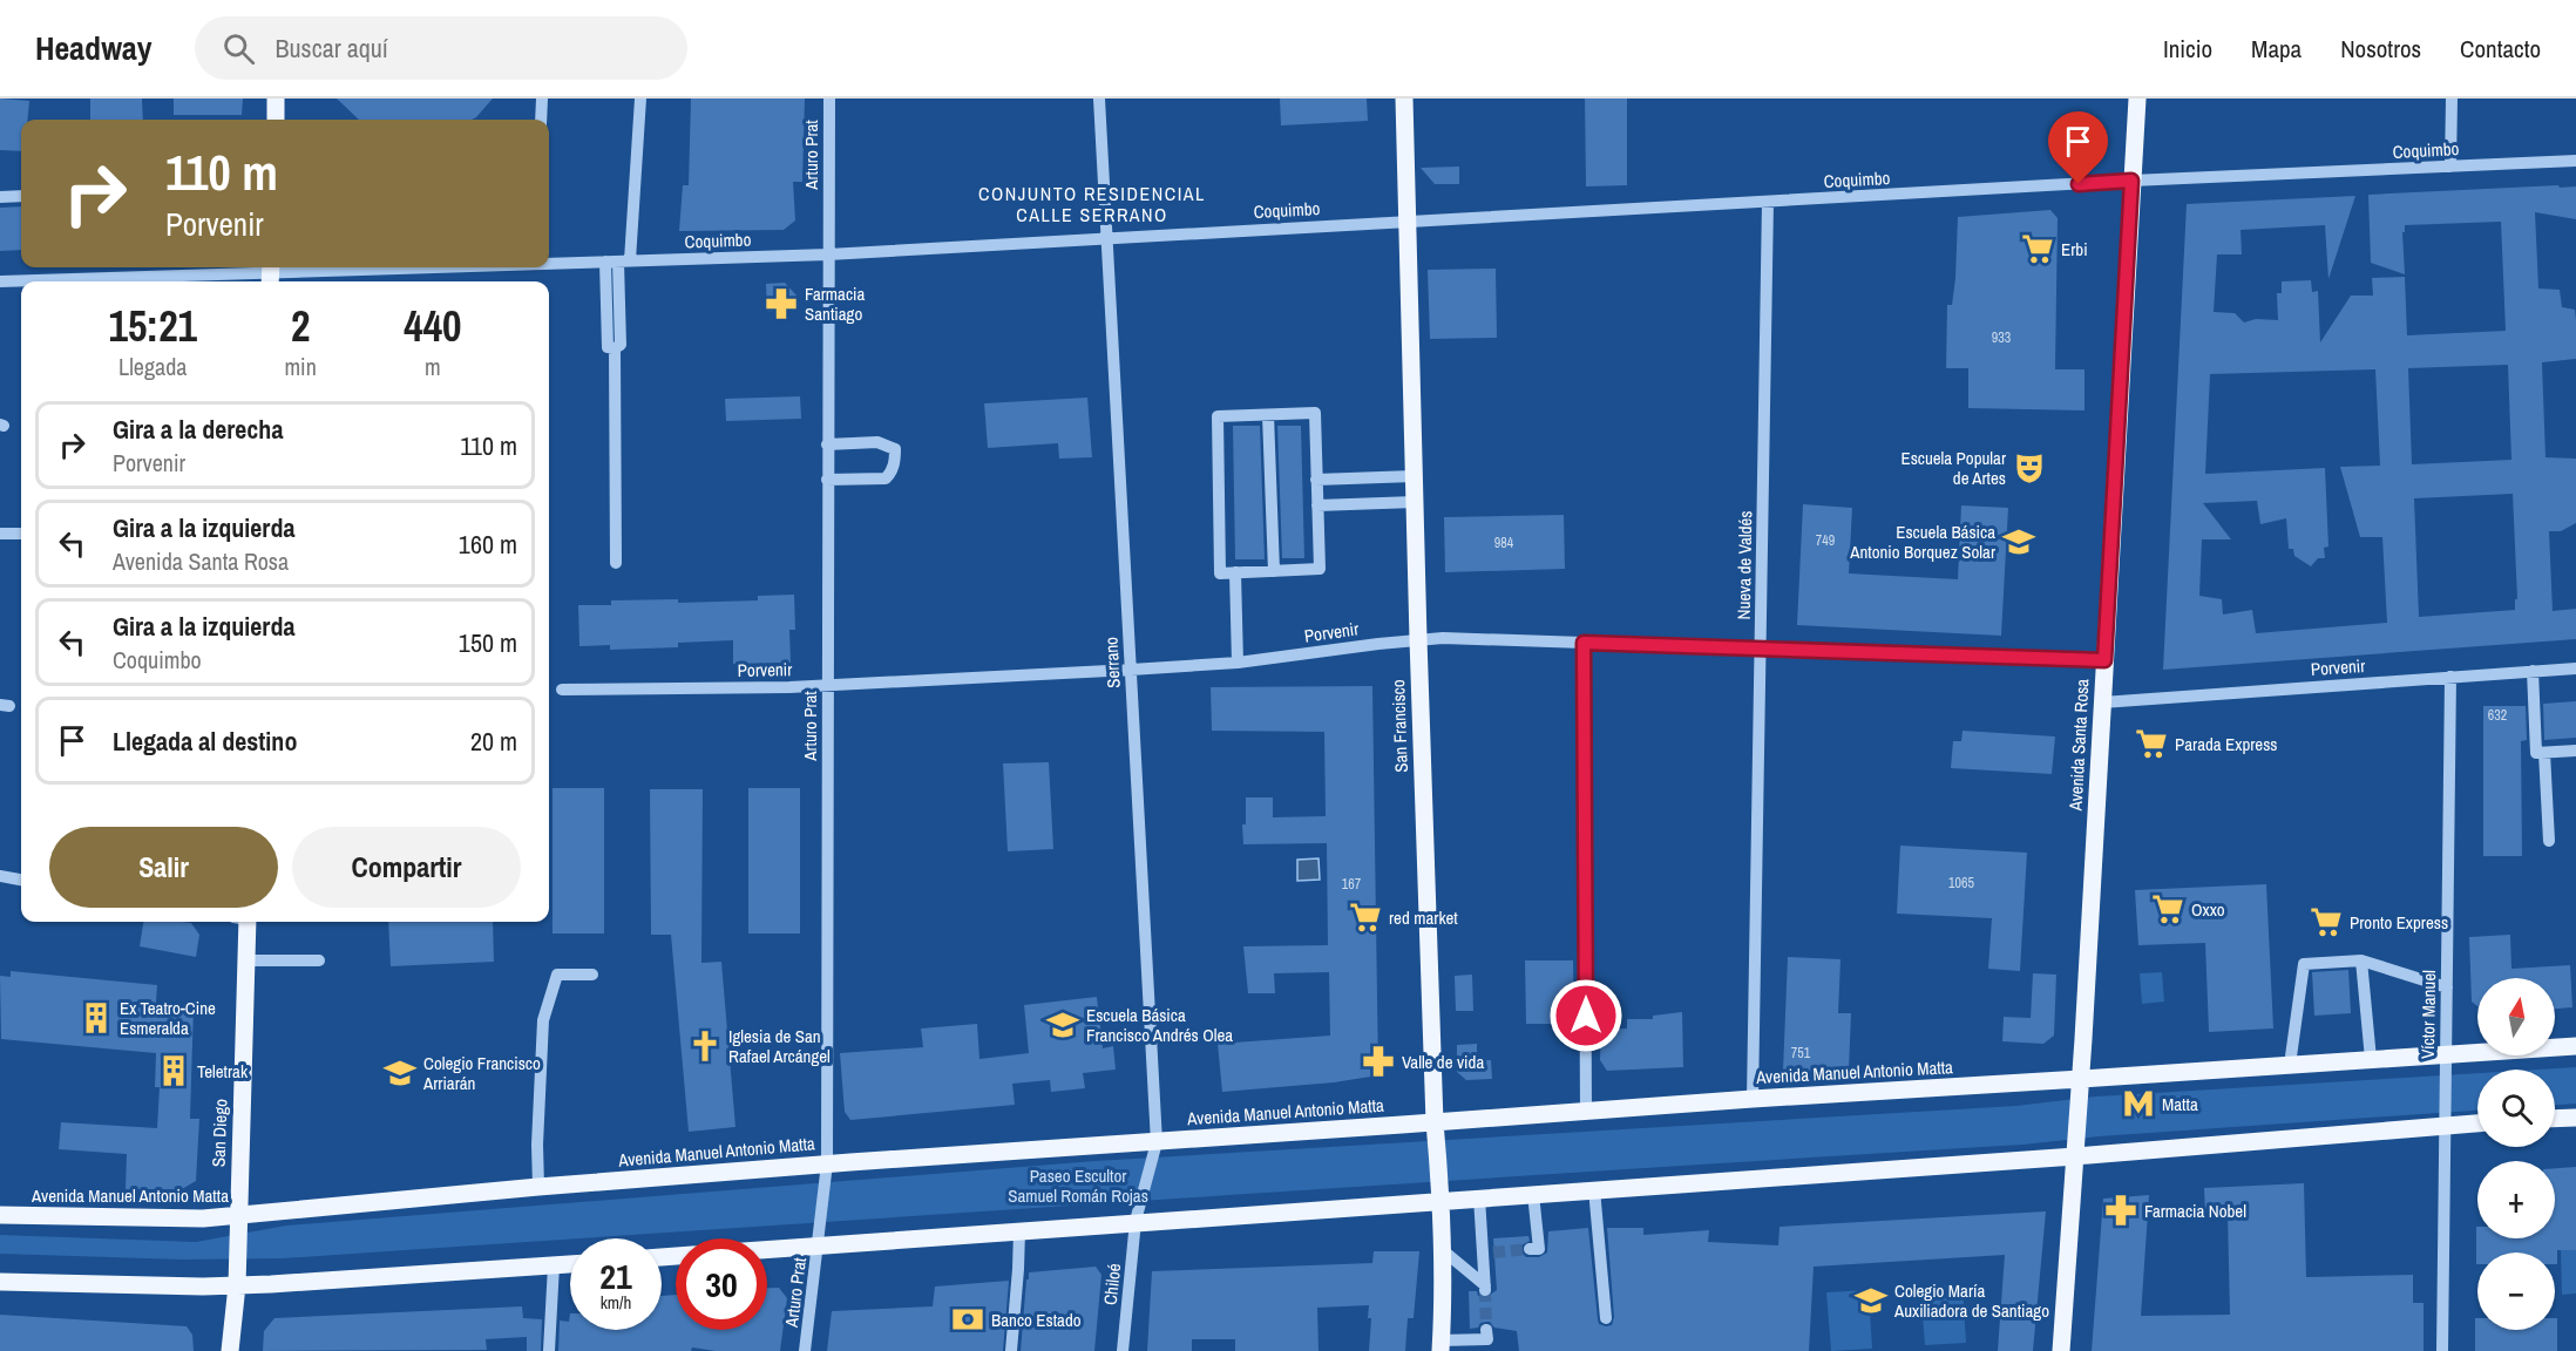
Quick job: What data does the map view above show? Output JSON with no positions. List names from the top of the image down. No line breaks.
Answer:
{"streets":{"main road":["San Francisco","Avenida Santa Rosa","Avenida Manuel Antonio Matta","San Diego"],"street":["Coquimbo","Arturo Prat","Nueva de Valdés","Porvenir","Serrano","Víctor Manuel","Chiloé"]},"crossings":[["Coquimbo","Arturo Prat"],["Coquimbo","Nueva de Valdés"],["Coquimbo","Serrano"],["Coquimbo","San Francisco"],["Coquimbo","Avenida Santa Rosa"],["Arturo Prat","Porvenir"],["Arturo Prat","Avenida Manuel Antonio Matta"],["Nueva de Valdés","Porvenir"],["Nueva de Valdés","Avenida Manuel Antonio Matta"],["Porvenir","Serrano"],["Porvenir","San Francisco"],["Porvenir","Avenida Santa Rosa"],["Porvenir","Víctor Manuel"],["Serrano","Avenida Manuel Antonio Matta"],["Serrano","Chiloé"],["San Francisco","Avenida Manuel Antonio Matta"],["Avenida Santa Rosa","Avenida Manuel Antonio Matta"],["Víctor Manuel","Avenida Manuel Antonio Matta"],["Avenida Manuel Antonio Matta","San Diego"]],"districts":["CONJUNTO RESIDENCIAL CALLE SERRANO"],"parks":["Paseo Escultor Samuel Román Rojas"],"places":{"supermarket":["Erbi","Parada Express","Oxxo","red market","Pronto Express"],"pharmacy":["Farmacia Santiago","Valle de vida","Farmacia Nobel"],"theatre":["Escuela Popular de Artes"],"school or university":["Escuela Básica Antonio Borquez Solar","Escuela Básica Francisco Andrés Olea","Colegio Francisco Arriarán","Colegio María Auxiliadora de Santiago"],"building":["Ex Teatro-Cine Esmeralda","Teletrak"],"church":["Iglesia de San Rafael Arcángel"],"metro station":["Matta"],"bank":["Banco Estado"]},"house_numbers":["933","749","984","632","1065","167","751"],"north":"top","page":{"header":"Headway","search":"Buscar aquí","nav":["Inicio","Mapa","Nosotros","Contacto"],"turn":["110 m","Porvenir"],"eta":["15:21","Llegada","2","min","440","m"],"list":[{"name":"Gira a la derecha","note":"Porvenir","value":"110 m"},{"name":"Gira a la izquierda","note":"Avenida Santa Rosa","value":"160 m"},{"name":"Gira a la izquierda","note":"Coquimbo","value":"150 m"},{"name":"Llegada al destino","value":"20 m"}],"buttons":["Salir","Compartir"],"map_buttons":["+","−"],"speed":"21 km/h","limit":"30"}}
